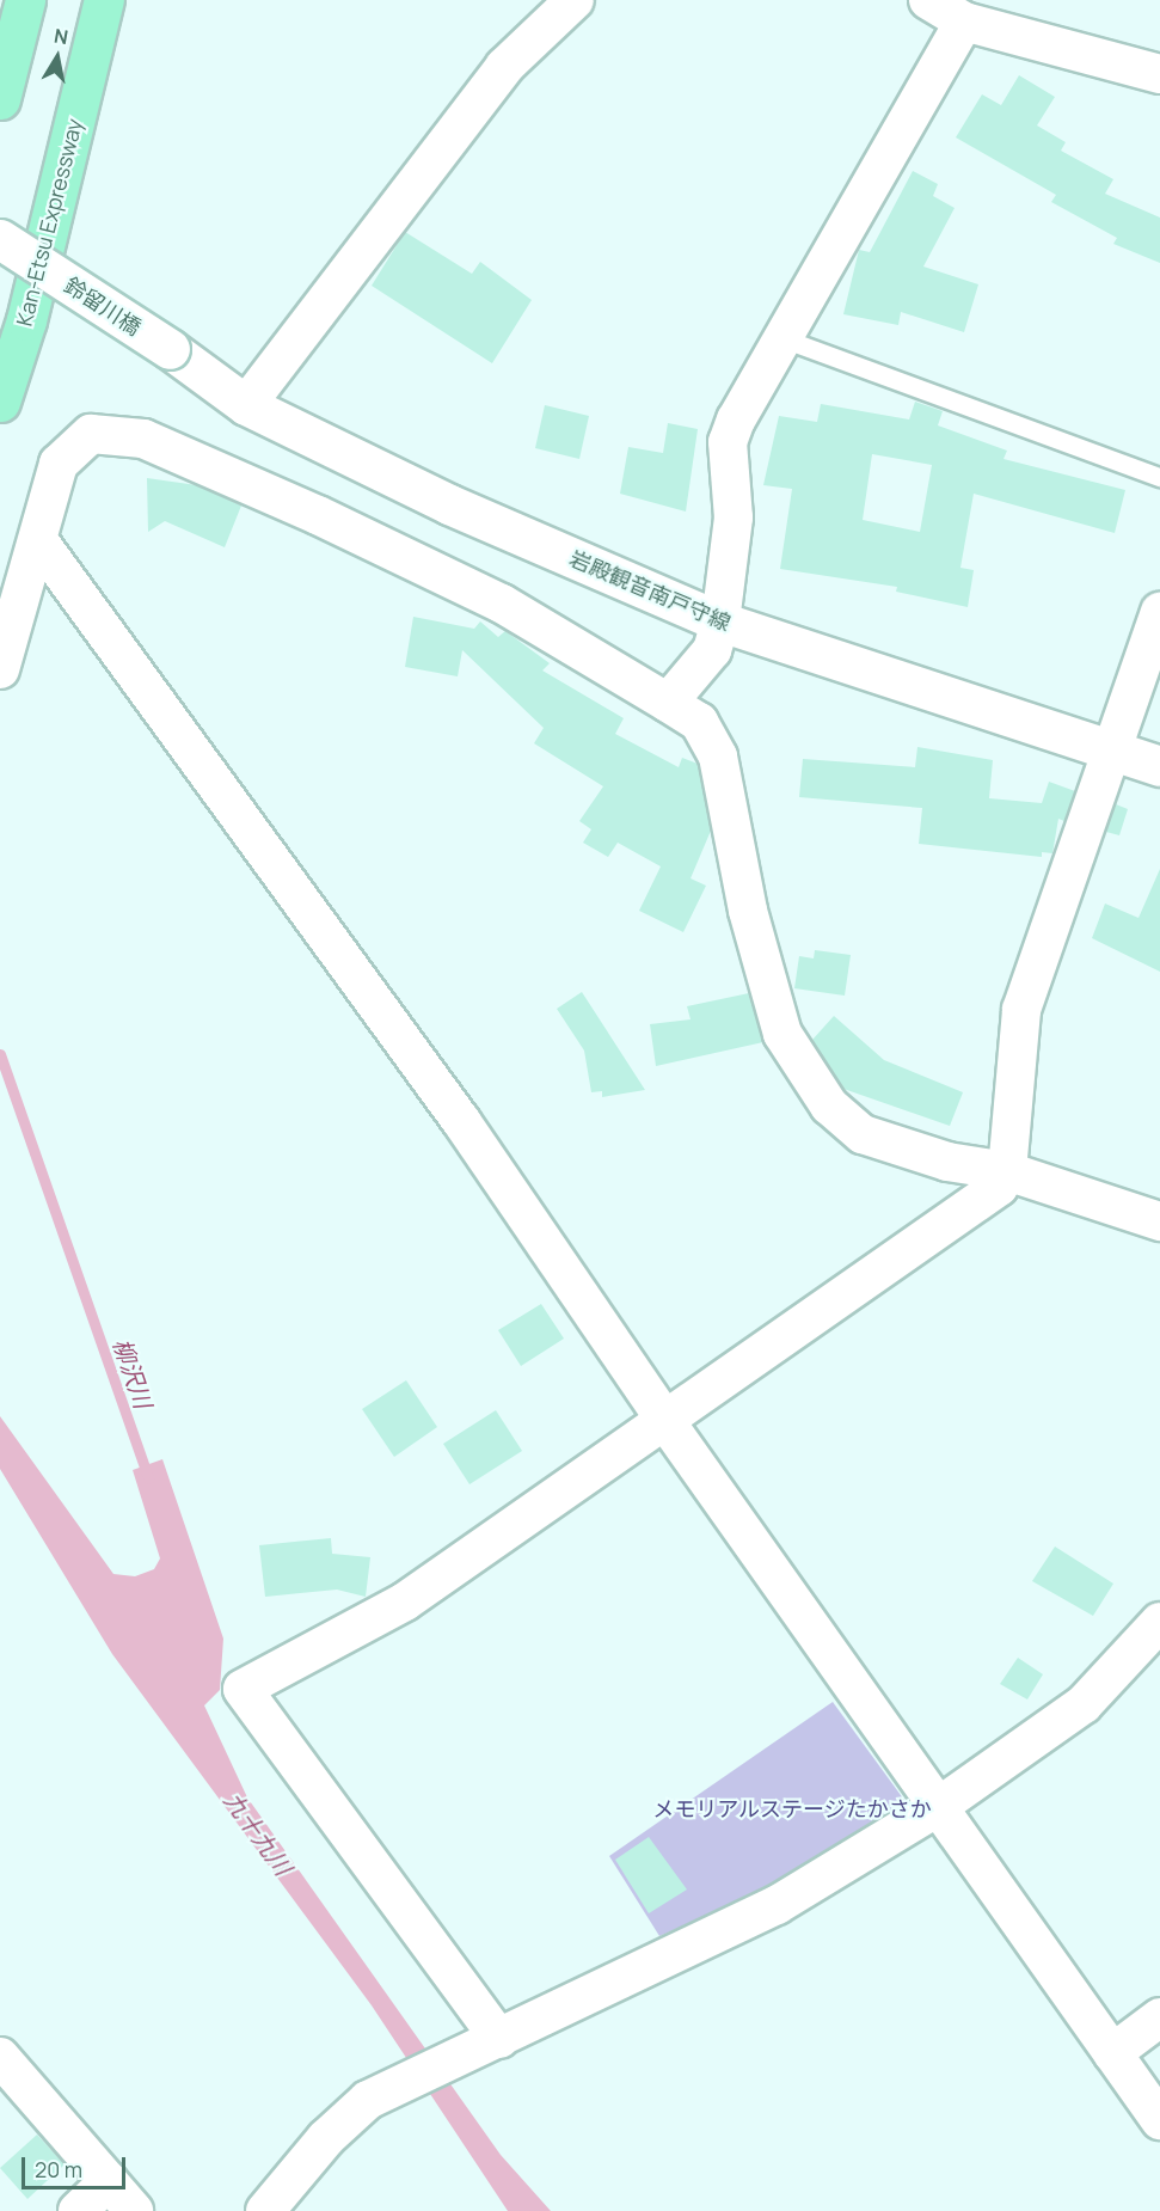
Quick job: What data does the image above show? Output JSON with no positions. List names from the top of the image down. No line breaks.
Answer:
{"streets":{"highway":["Kan-Etsu Expressway"],"main road":["鈴留川橋","岩殿観音南戸守線"]},"crossings":[["鈴留川橋","岩殿観音南戸守線"]],"water":["柳沢川","九十九川"],"parks":["メモリアルステージたかさか"],"scale_bar":"20 m","north":"top"}
